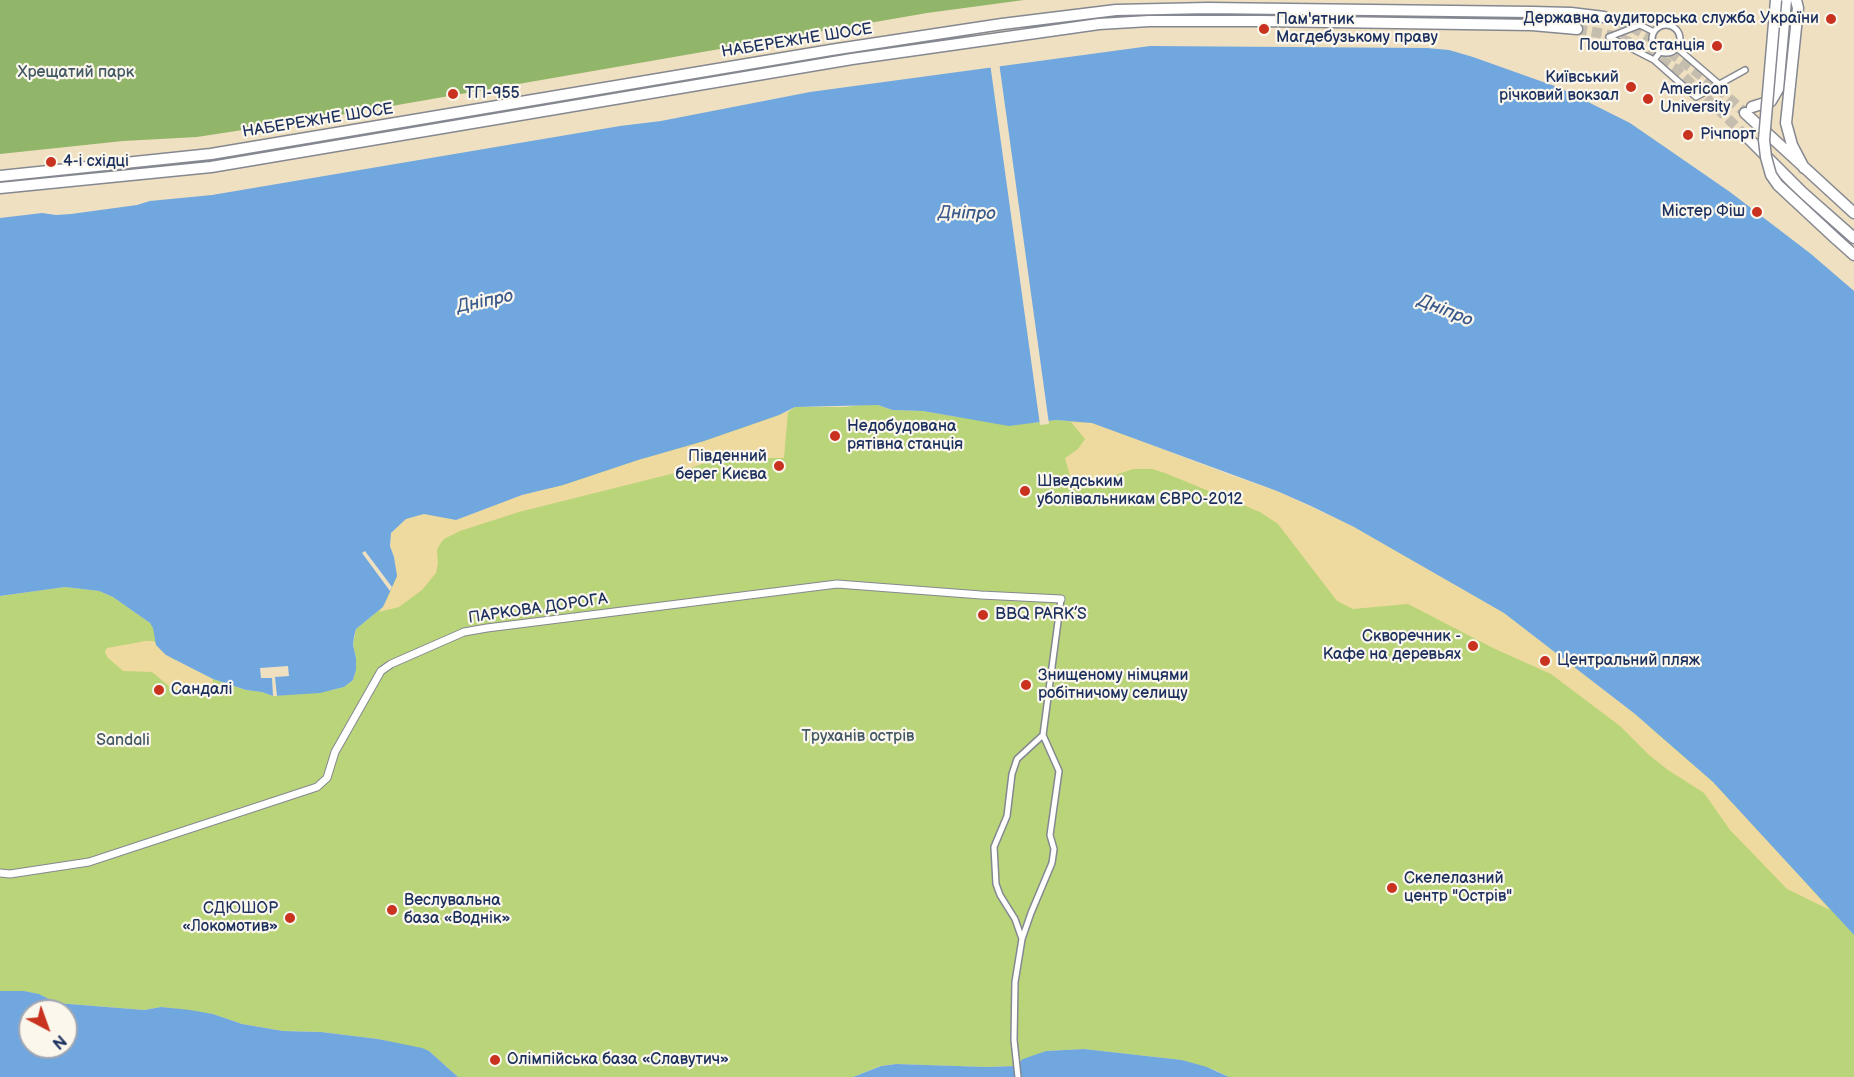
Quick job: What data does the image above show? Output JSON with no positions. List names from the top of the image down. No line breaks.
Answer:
{"streets":{"main road":["НАБЕРЕЖНЕ ШОСЕ"],"street":["ПАРКОВА ДОРОГА"]},"water":["Дніпро"],"parks":["Хрещатий парк","Труханів острів","Sandali"],"places":["Державна аудиторська служба України","Пам'ятник Магдебузькому праву","Поштова станція","Київський річковий вокзал","ТП-955","American University","Річпорт","4-і східці","Містер Фіш","Недобудована рятівна станція","Південний берег Києва","Шведським уболівальникам ЄВРО-2012","BBQ PARK’S","Скворечник - Кафе на деревьях","Центральний пляж","Знищеному німцями робітничому селищу","Сандалі","Скелелазний центр \"Острів\"","Веслувальна база «Воднік»","СДЮШОР «Локомотив»","Олімпійська база «Славутич»"],"north":"bottom right"}
